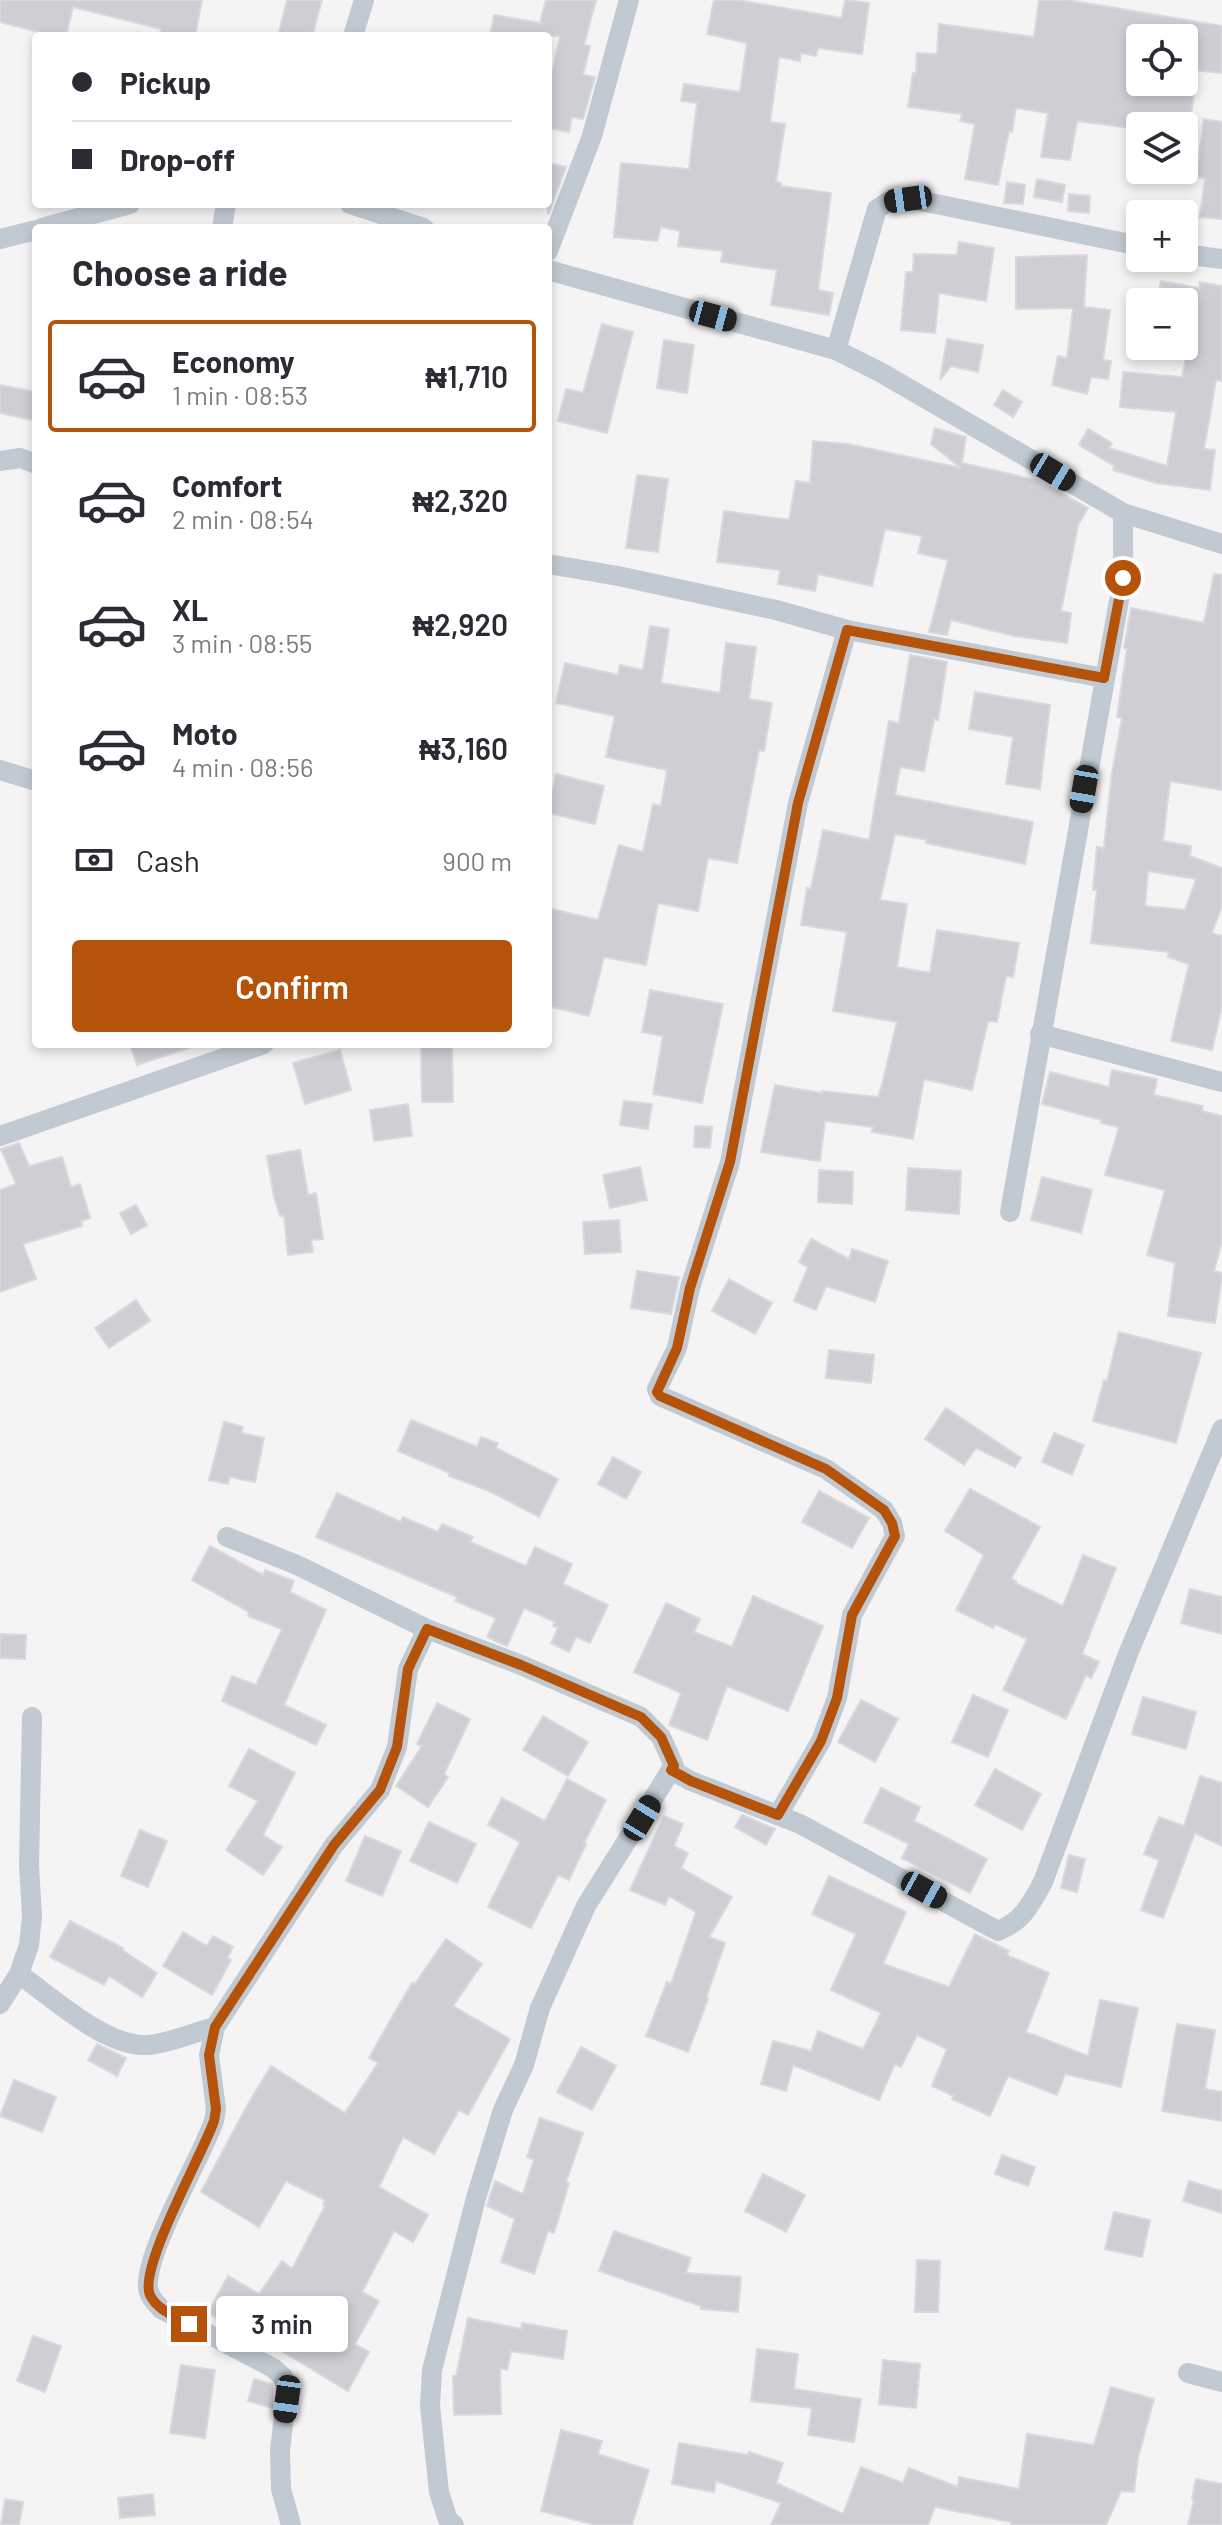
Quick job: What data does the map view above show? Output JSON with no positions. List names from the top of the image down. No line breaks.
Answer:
{"page":{"map_buttons":["+","−"],"banner":["Pickup","Drop-off"],"heading":"Choose a ride","list":[{"name":"Economy","note":"1 min · 08:53","value":"₦1,710"},{"name":"Comfort","note":"2 min · 08:54","value":"₦2,320"},{"name":"XL","note":"3 min · 08:55","value":"₦2,920"},{"name":"Moto","note":"4 min · 08:56","value":"₦3,160"}],"pay":["Cash","900 m"],"buttons":"Confirm","bubble":"3 min"}}
